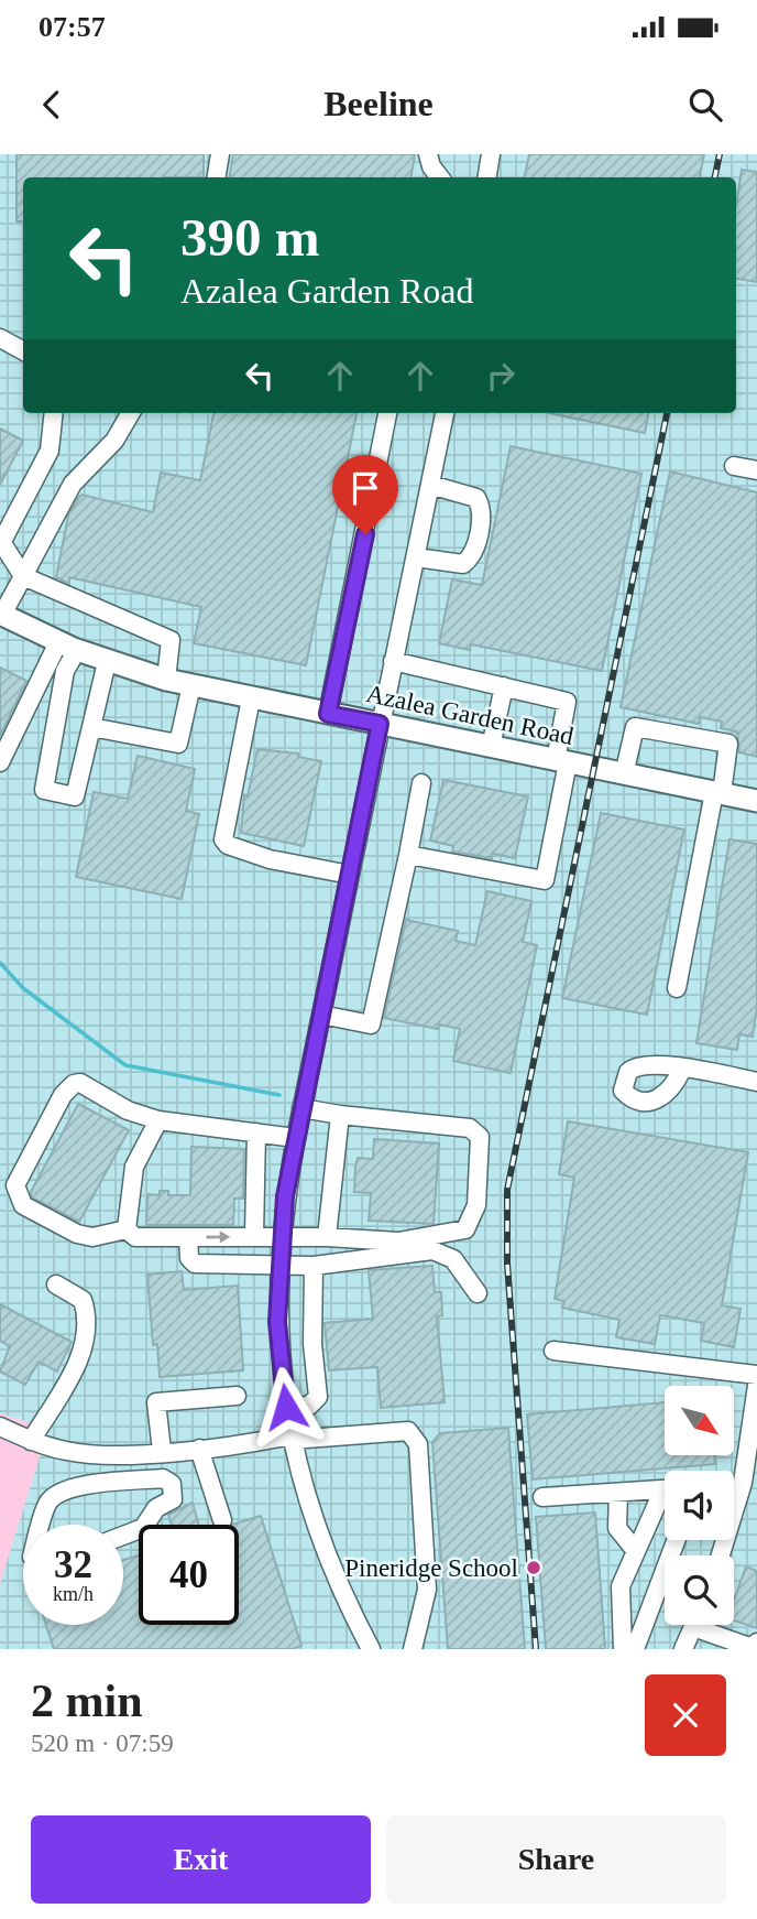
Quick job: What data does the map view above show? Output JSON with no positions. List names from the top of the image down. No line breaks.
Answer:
{"streets":{"main road":["Azalea Garden Road"]},"places":["Pineridge School"],"north":"bottom right","page":{"status":"07:57","header":"Beeline","turn":["390 m","Azalea Garden Road"],"speed":"32 km/h","limit":"40","heading":["2 min","520 m · 07:59"],"buttons":["Exit","Share"]}}
